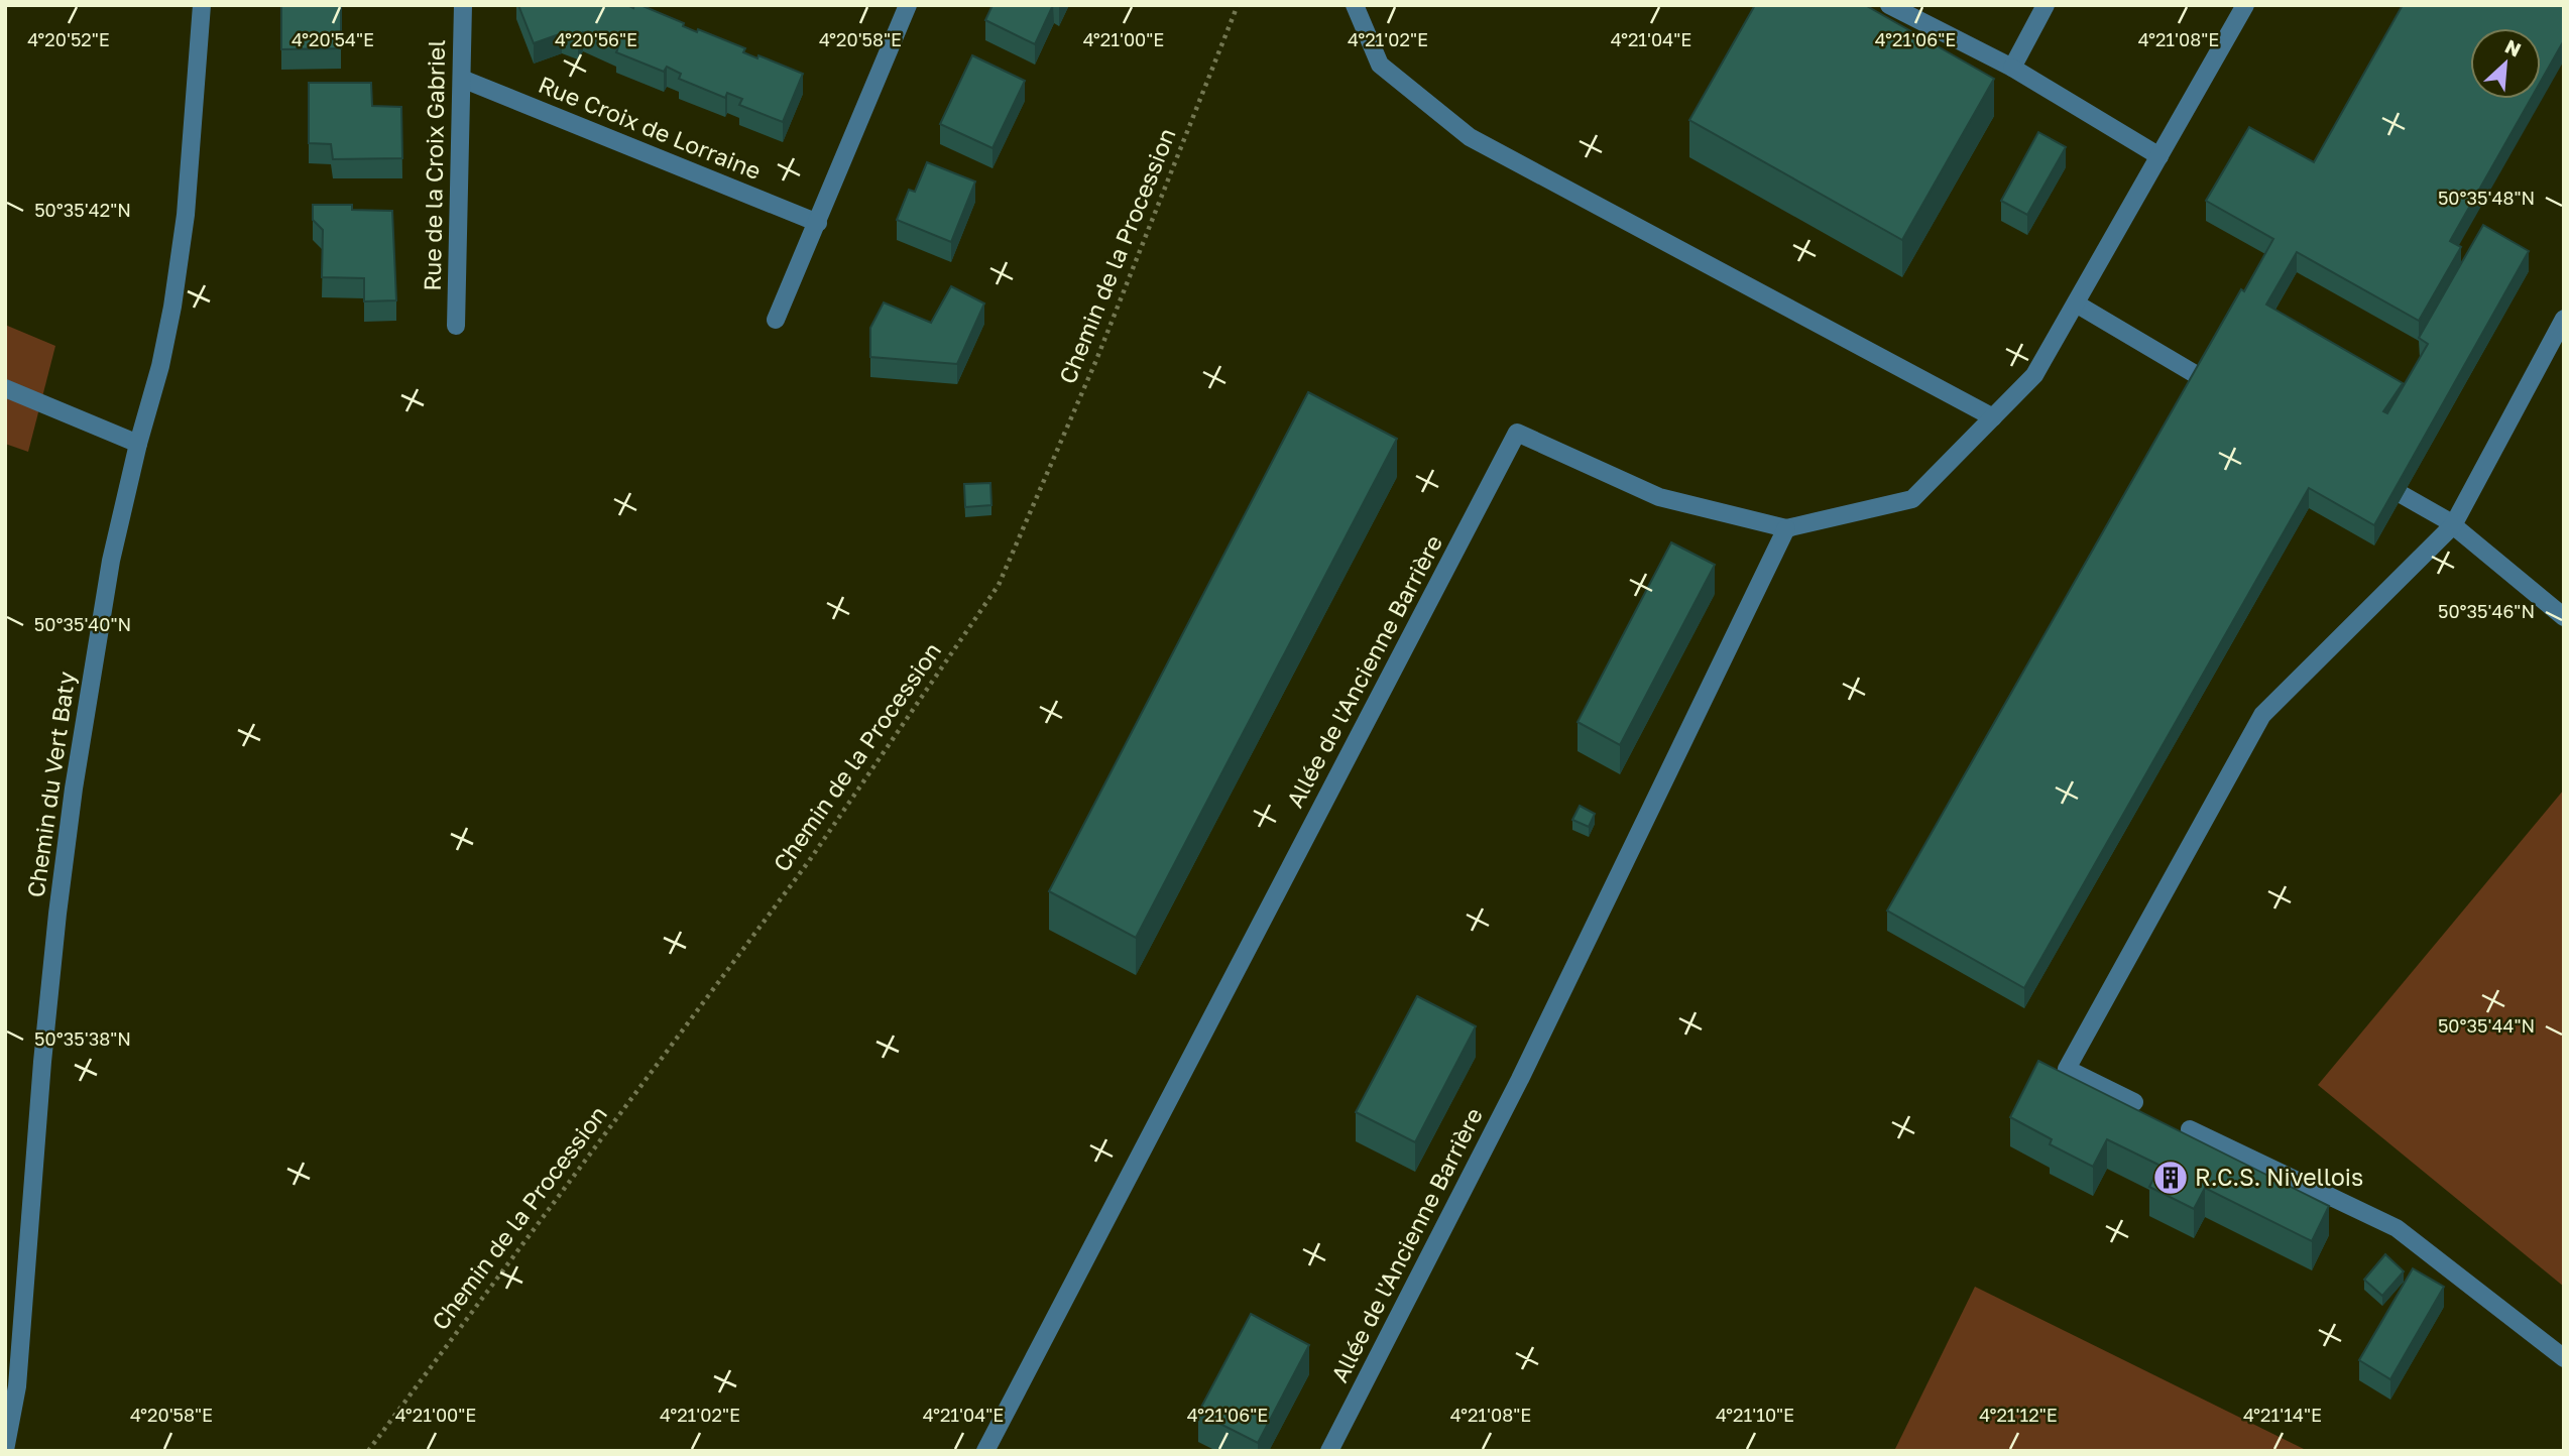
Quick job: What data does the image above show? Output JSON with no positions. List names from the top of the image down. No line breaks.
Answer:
{"streets":{"street":["Rue Croix de Lorraine","Rue de la Croix Gabriel","Allée de l'Ancienne Barrière","Chemin du Vert Baty"],"path":["Chemin de la Procession"]},"crossings":[["Rue Croix de Lorraine","Rue de la Croix Gabriel"]],"places":{"building":["R.C.S. Nivellois"]},"north":"top right","coordinates":["4°20'52\"E","4°20'54\"E","4°20'56\"E","4°20'58\"E","4°21'00\"E","4°21'02\"E","4°21'04\"E","4°21'06\"E","4°21'08\"E","50°35'48\"N","50°35'42\"N","50°35'46\"N","50°35'40\"N","50°35'44\"N","50°35'38\"N","4°21'10\"E","4°21'12\"E","4°21'14\"E"]}
